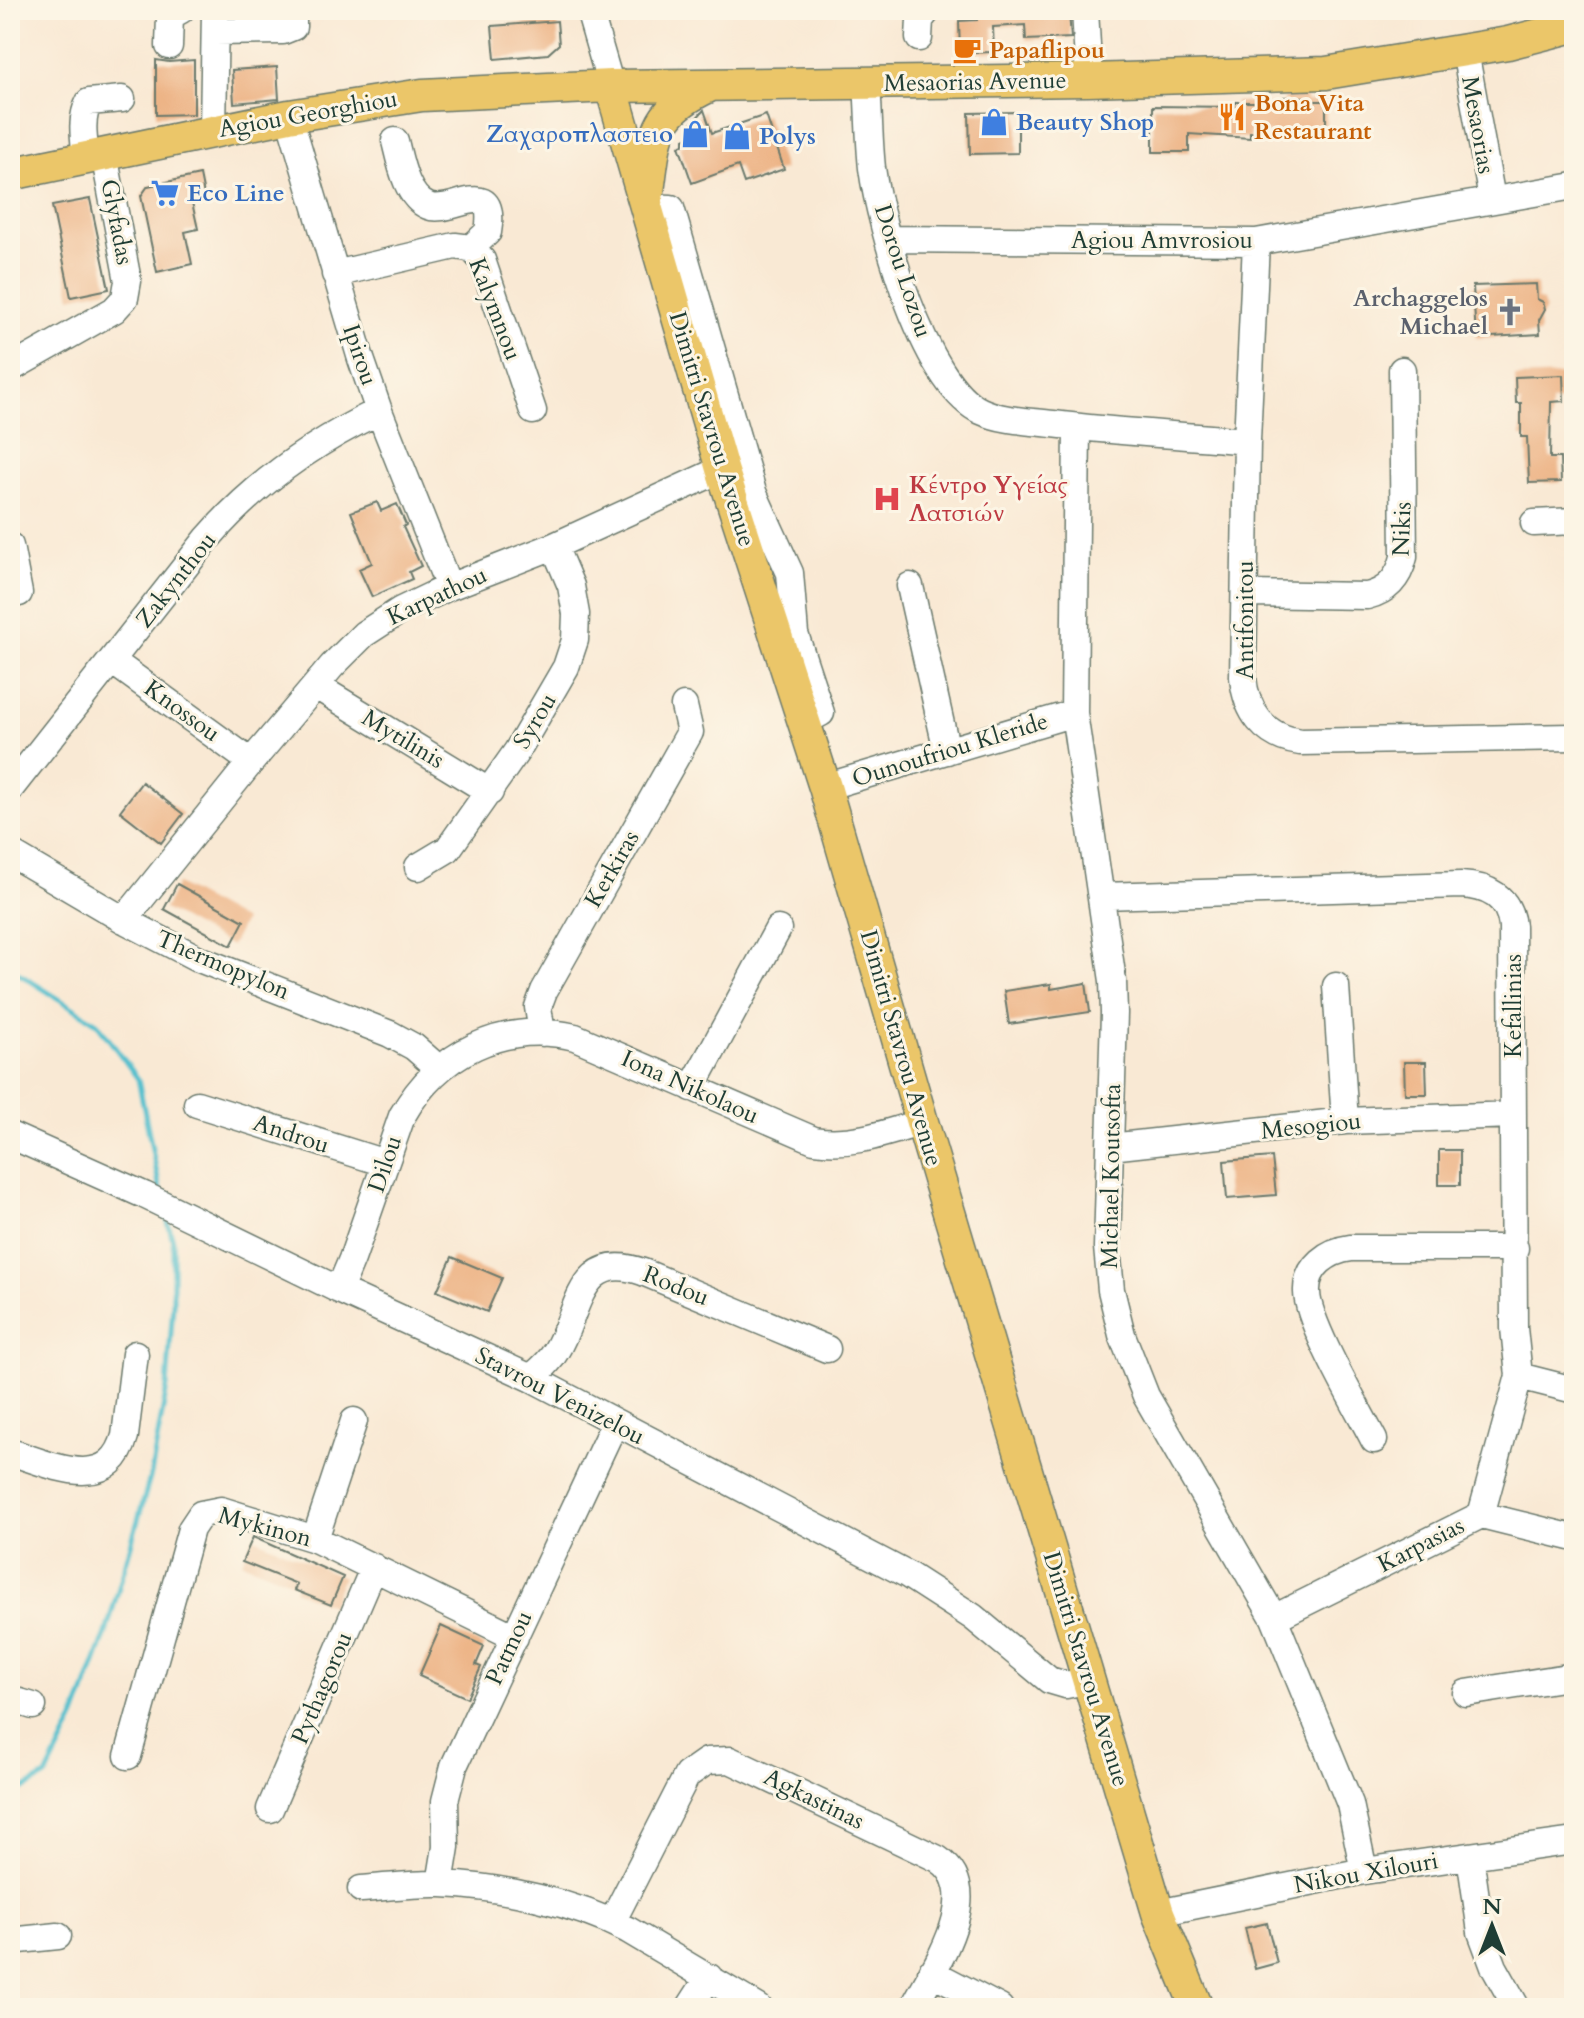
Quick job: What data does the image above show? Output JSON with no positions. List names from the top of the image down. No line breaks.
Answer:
{"streets":{"main road":["Mesaorias Avenue","Agiou Georghiou","Dimitri Stavrou Avenue"],"street":["Mesaorias","Glyfadas","Agiou Amvrosiou","Dorou Lozou","Kalymnou","Ipirou","Nikis","Zakynthou","Karpathou","Antifonitou","Knossou","Syrou","Mytilinis","Ounoufriou Kleride","Kerkiras","Thermopylon","Kefallinias","Iona Nikolaou","Mesogiou","Androu","Dilou","Michael Koutsofta","Rodou","Stavrou Venizelou","Mykinon","Karpasias","Patmou","Pythagorou","Agkastinas","Nikou Xilouri"]},"crossings":[["Mesaorias Avenue","Agiou Georghiou"],["Mesaorias Avenue","Mesaorias"],["Mesaorias Avenue","Dorou Lozou"],["Mesaorias Avenue","Dimitri Stavrou Avenue"],["Agiou Georghiou","Glyfadas"],["Agiou Georghiou","Ipirou"],["Agiou Georghiou","Dimitri Stavrou Avenue"],["Mesaorias","Agiou Amvrosiou"],["Agiou Amvrosiou","Dorou Lozou"],["Agiou Amvrosiou","Antifonitou"],["Dorou Lozou","Antifonitou"],["Dorou Lozou","Michael Koutsofta"],["Kalymnou","Ipirou"],["Ipirou","Zakynthou"],["Ipirou","Karpathou"],["Dimitri Stavrou Avenue","Karpathou"],["Dimitri Stavrou Avenue","Ounoufriou Kleride"],["Dimitri Stavrou Avenue","Iona Nikolaou"],["Dimitri Stavrou Avenue","Stavrou Venizelou"],["Dimitri Stavrou Avenue","Nikou Xilouri"],["Nikis","Antifonitou"],["Zakynthou","Knossou"],["Karpathou","Knossou"],["Karpathou","Syrou"],["Karpathou","Mytilinis"],["Karpathou","Thermopylon"],["Syrou","Mytilinis"],["Ounoufriou Kleride","Michael Koutsofta"],["Kerkiras","Iona Nikolaou"],["Thermopylon","Iona Nikolaou"],["Thermopylon","Dilou"],["Kefallinias","Mesogiou"],["Kefallinias","Michael Koutsofta"],["Kefallinias","Karpasias"],["Iona Nikolaou","Dilou"],["Mesogiou","Michael Koutsofta"],["Androu","Dilou"],["Dilou","Stavrou Venizelou"],["Michael Koutsofta","Karpasias"],["Michael Koutsofta","Nikou Xilouri"],["Rodou","Stavrou Venizelou"],["Stavrou Venizelou","Patmou"],["Mykinon","Patmou"],["Mykinon","Pythagorou"]],"places":{"cafe":["Papaflipou"],"restaurant":["Bona Vita Restaurant"],"shop":["Beauty Shop","Ζαχαροπλαστειο","Polys"],"supermarket":["Eco Line"],"church":["Archaggelos Michael"],"hospital":["Κέντρο Υγείας Λατσιών"]},"north":"top"}
